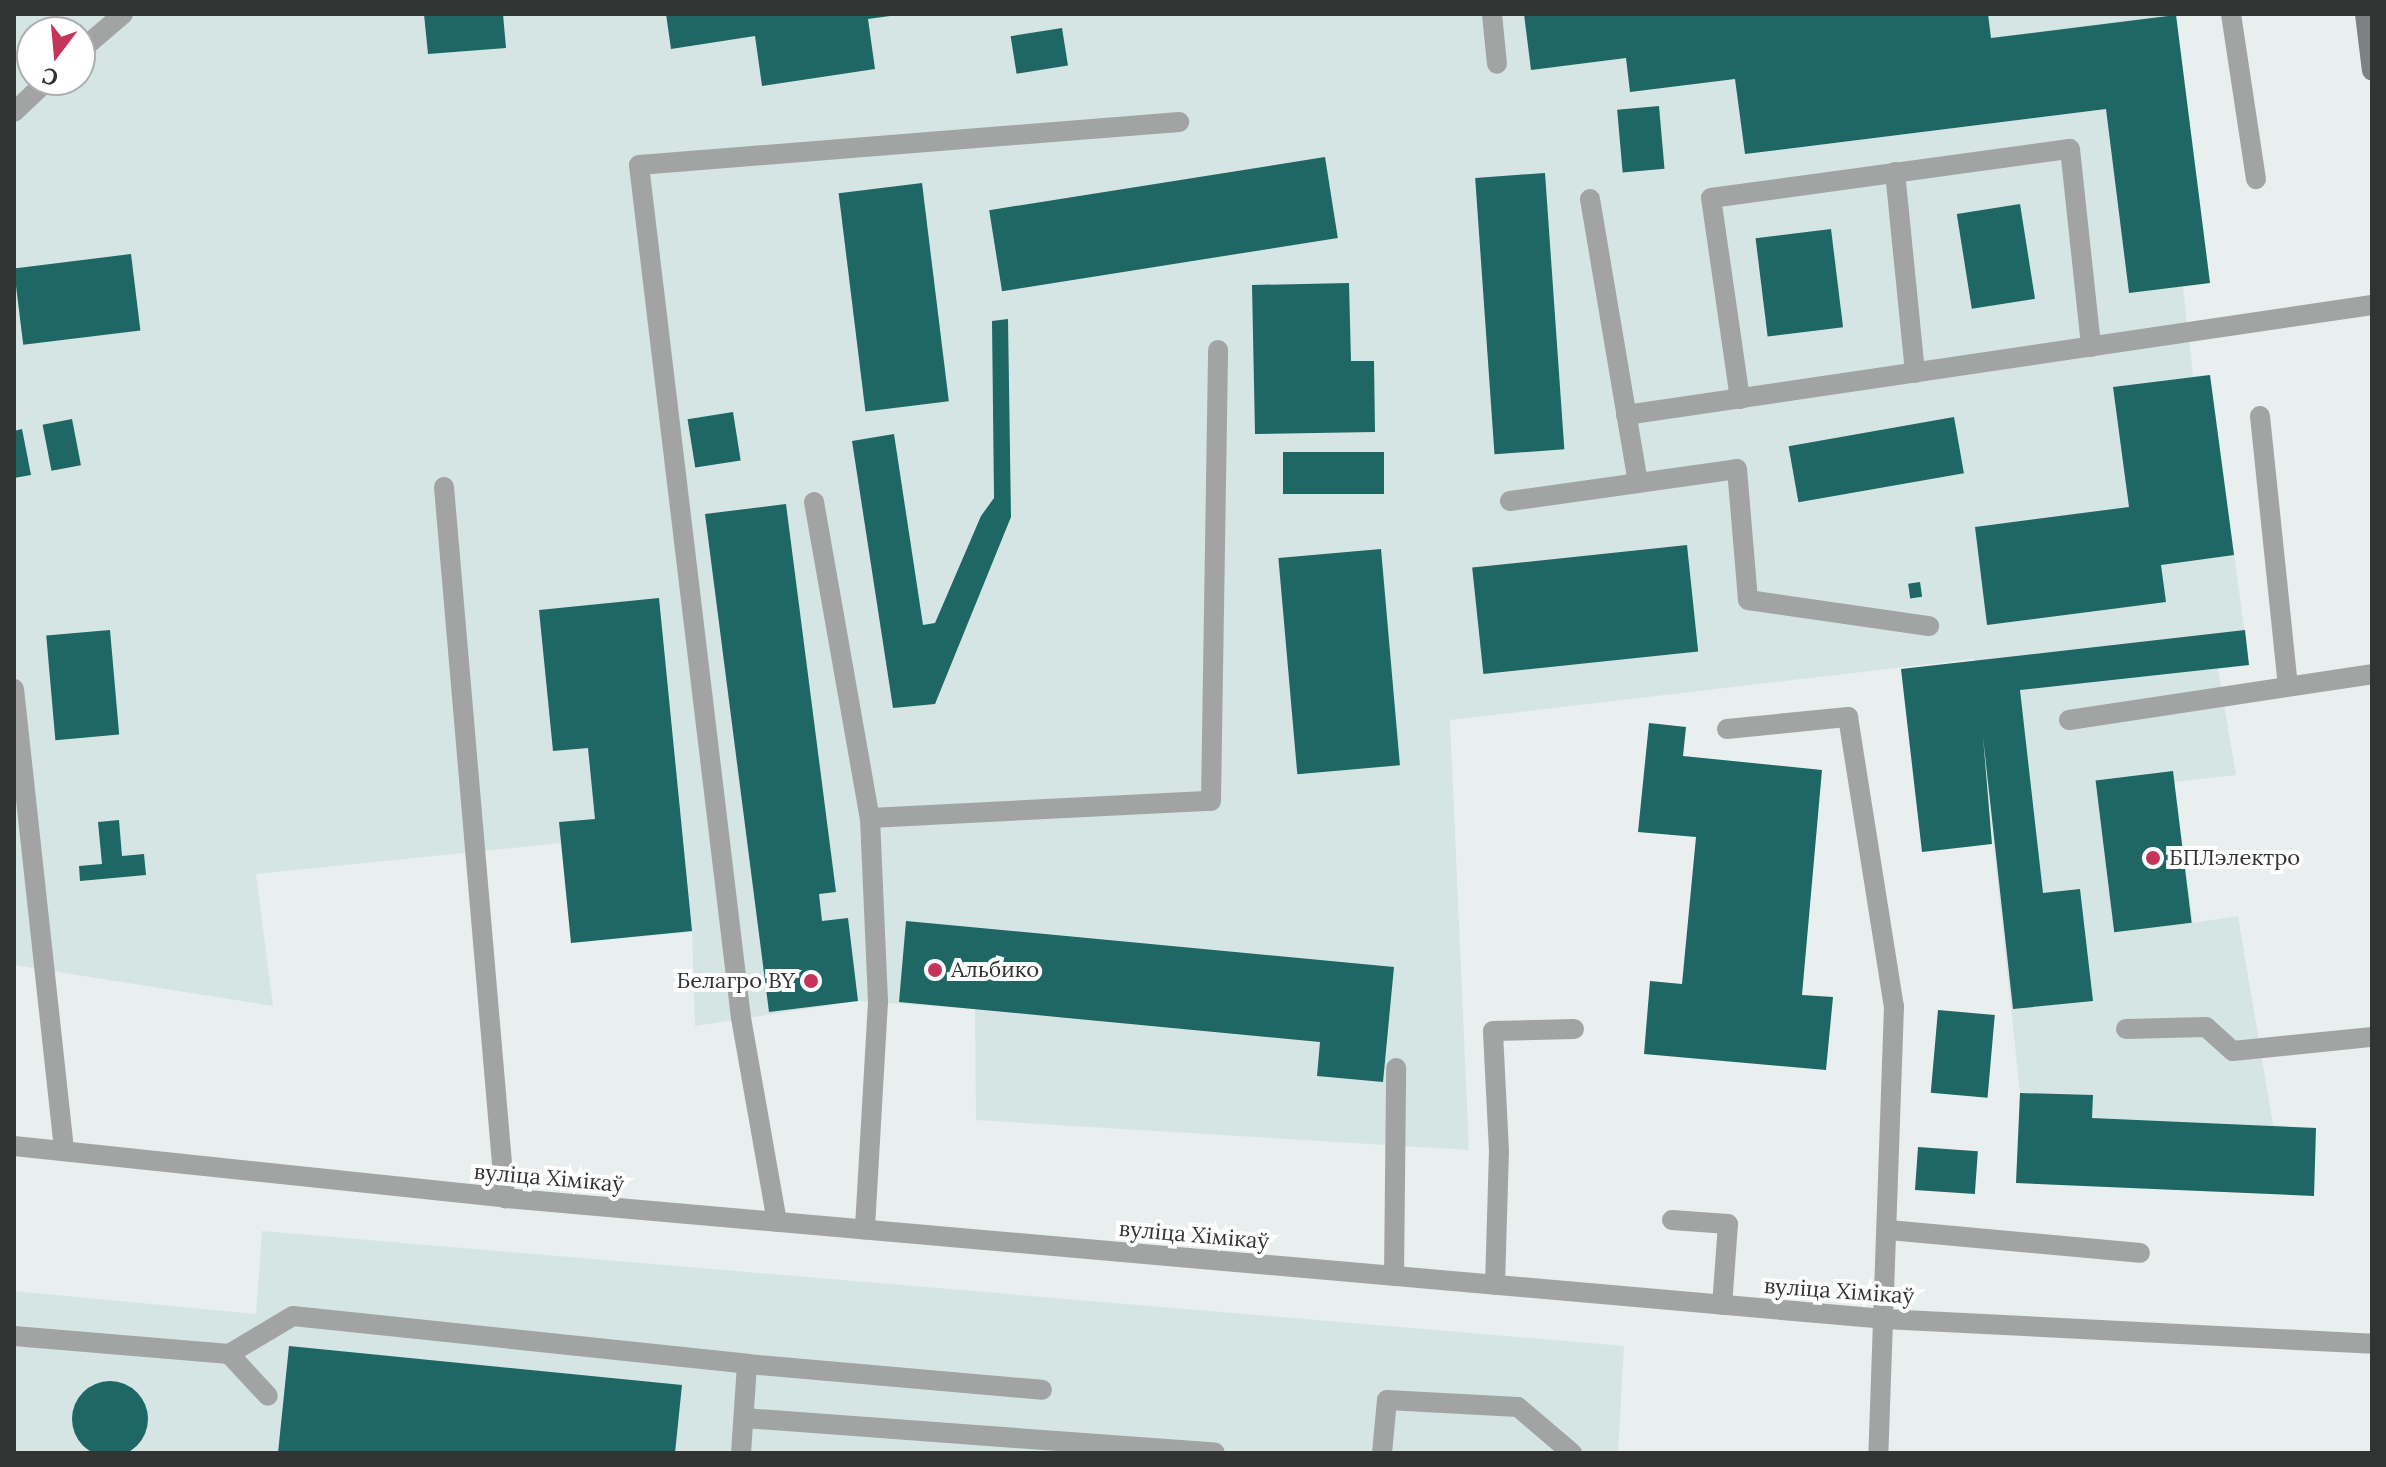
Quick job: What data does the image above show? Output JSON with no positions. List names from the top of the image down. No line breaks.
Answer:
{"streets":{"street":["вуліца Хімікаў"]},"places":["БПЛэлектро","Альбико","Белагро BY"],"north":"bottom"}
